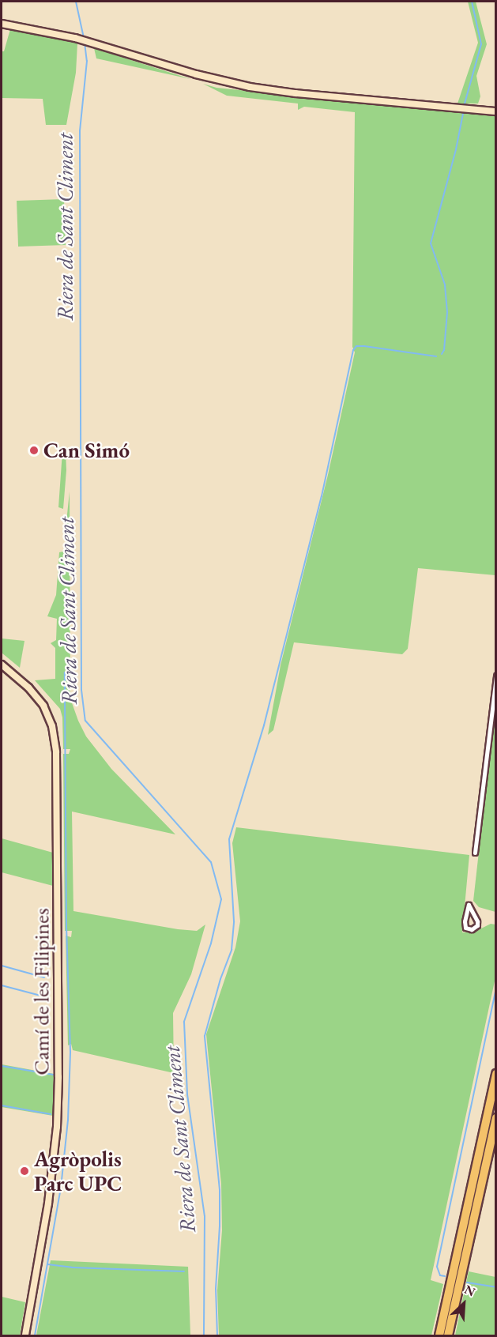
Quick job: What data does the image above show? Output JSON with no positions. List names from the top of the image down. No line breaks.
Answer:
{"streets":{"main road":["Camí de les Filipines"]},"water":["Riera de Sant Climent"],"places":["Can Simó","Agròpolis Parc UPC"],"north":"top right"}
